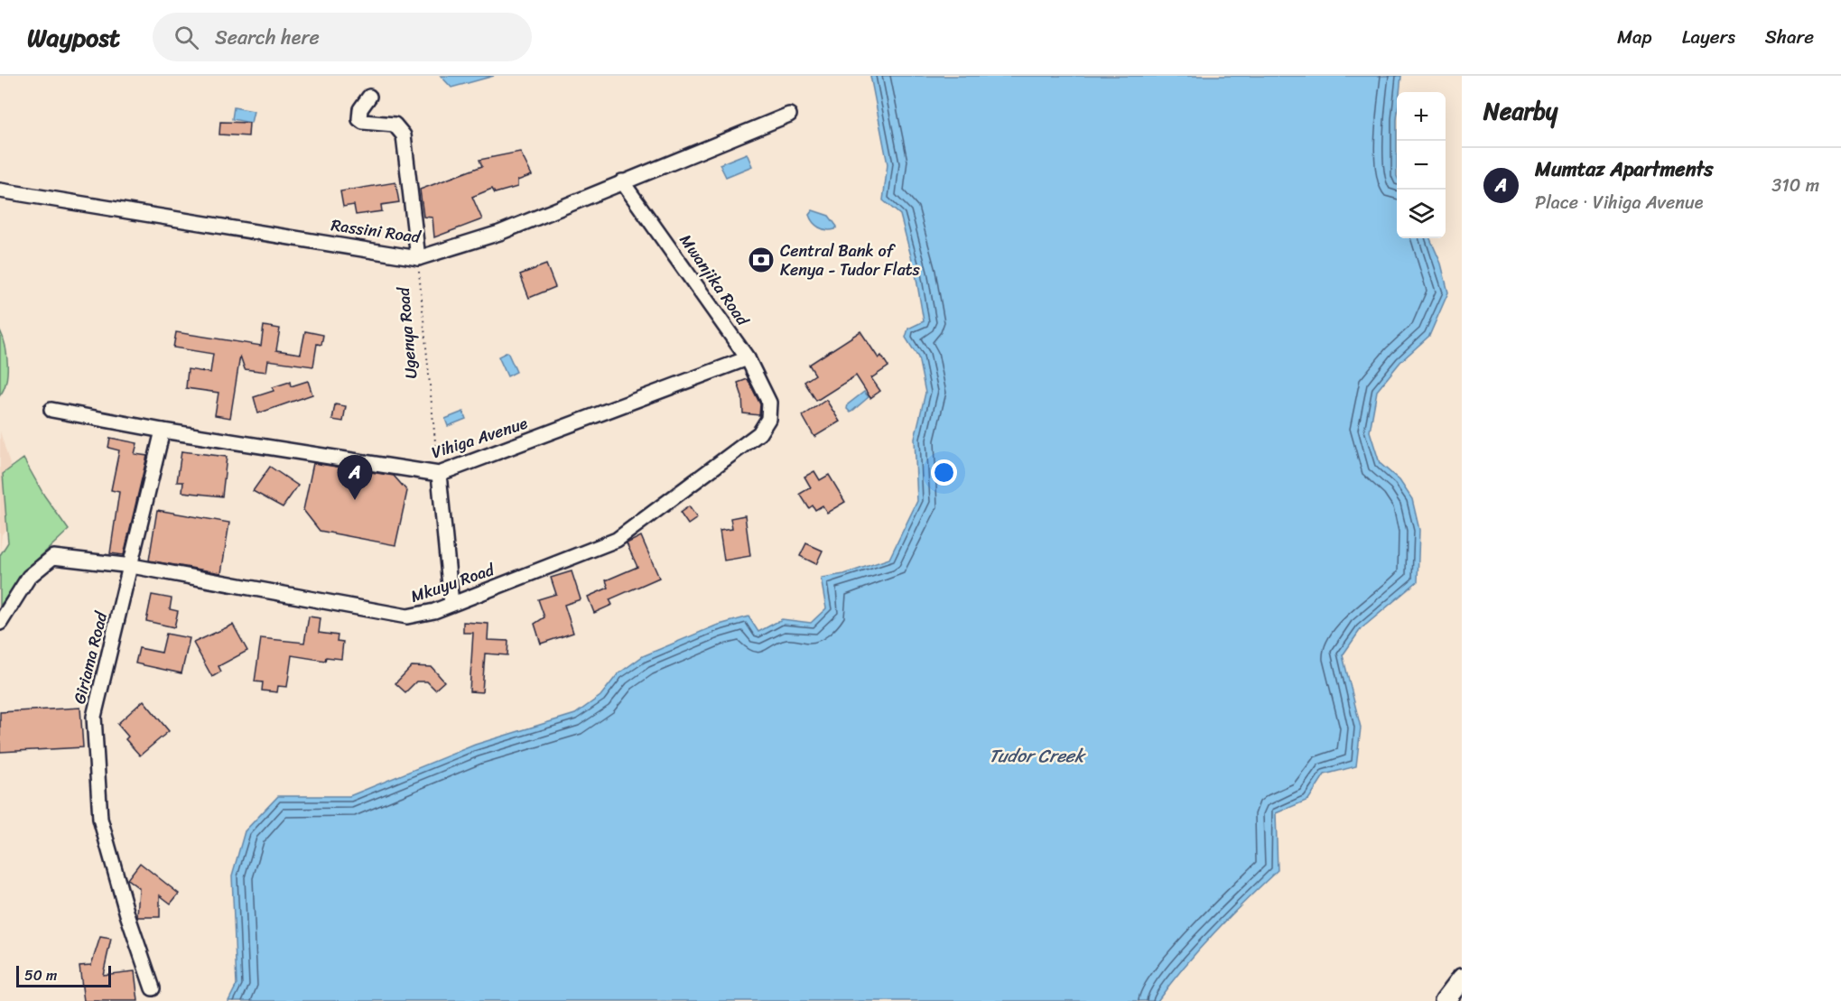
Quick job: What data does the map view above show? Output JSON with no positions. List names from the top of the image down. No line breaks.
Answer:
{"streets":{"street":["Rassini Road","Mwanjika Road","Vihiga Avenue","Mkuyu Road","Giriama Road"],"path":["Ugenya Road"]},"crossings":[["Rassini Road","Mwanjika Road"],["Rassini Road","Ugenya Road"],["Mwanjika Road","Vihiga Avenue"],["Mwanjika Road","Mkuyu Road"],["Ugenya Road","Vihiga Avenue"],["Vihiga Avenue","Giriama Road"],["Mkuyu Road","Giriama Road"]],"water":["Tudor Creek"],"places":{"bank":["Central Bank of Kenya - Tudor Flats"]},"scale_bar":"50 m","page":{"header":"Waypost","search":"Search here","nav":["Map","Layers","Share"],"heading":"Nearby","map_buttons":["+","−"],"list":[{"mark":"A","name":"Mumtaz Apartments","note":"Place · Vihiga Avenue","value":"310 m"}],"pins":"A","scale":"50 m"}}
